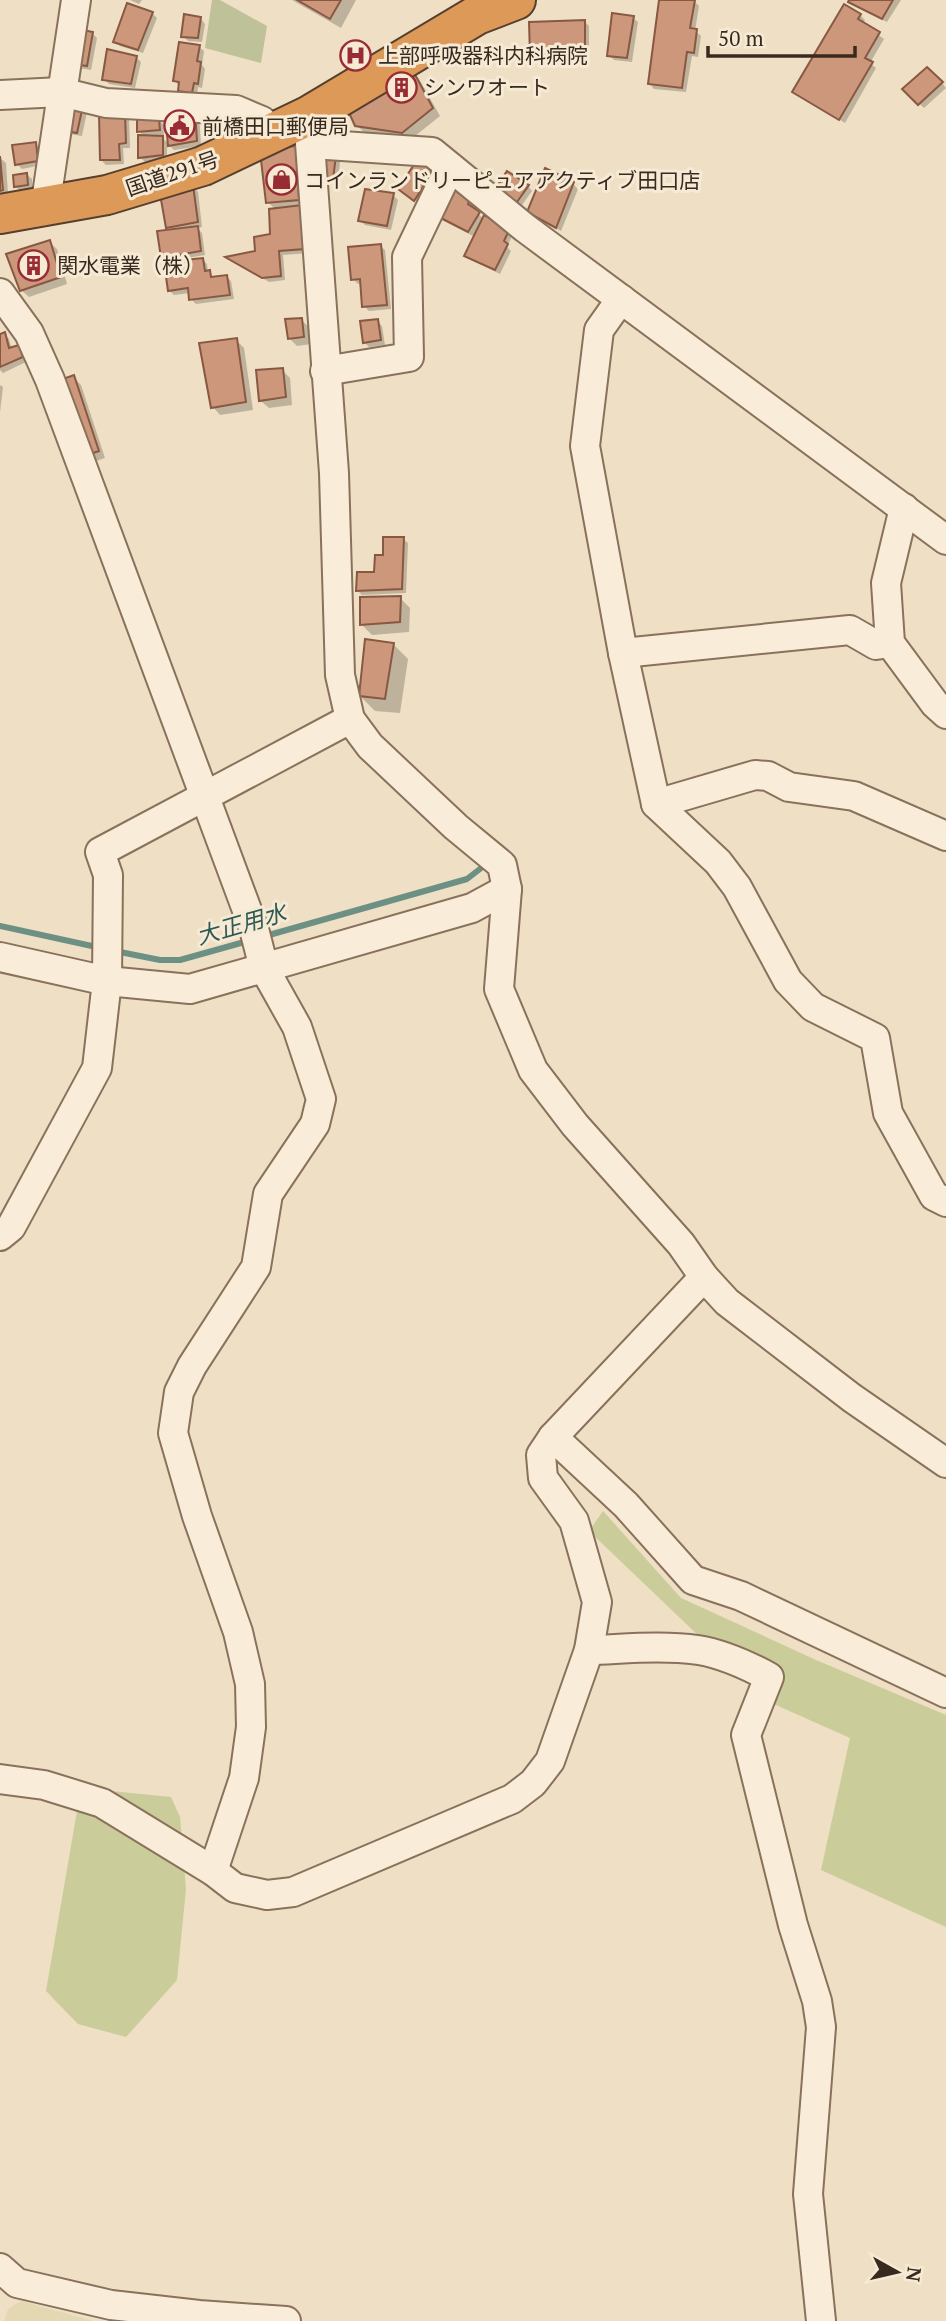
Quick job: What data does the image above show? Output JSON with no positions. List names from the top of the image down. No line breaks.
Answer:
{"streets":{"highway":["国道291号"]},"water":["大正用水"],"places":{"hospital":["上部呼吸器科内科病院"],"building":["シンワオート","関水電業（株）"],"public building":["前橋田口郵便局"],"shop":["コインランドリーピュアアクティブ田口店"]},"scale_bar":"50 m","north":"right"}
